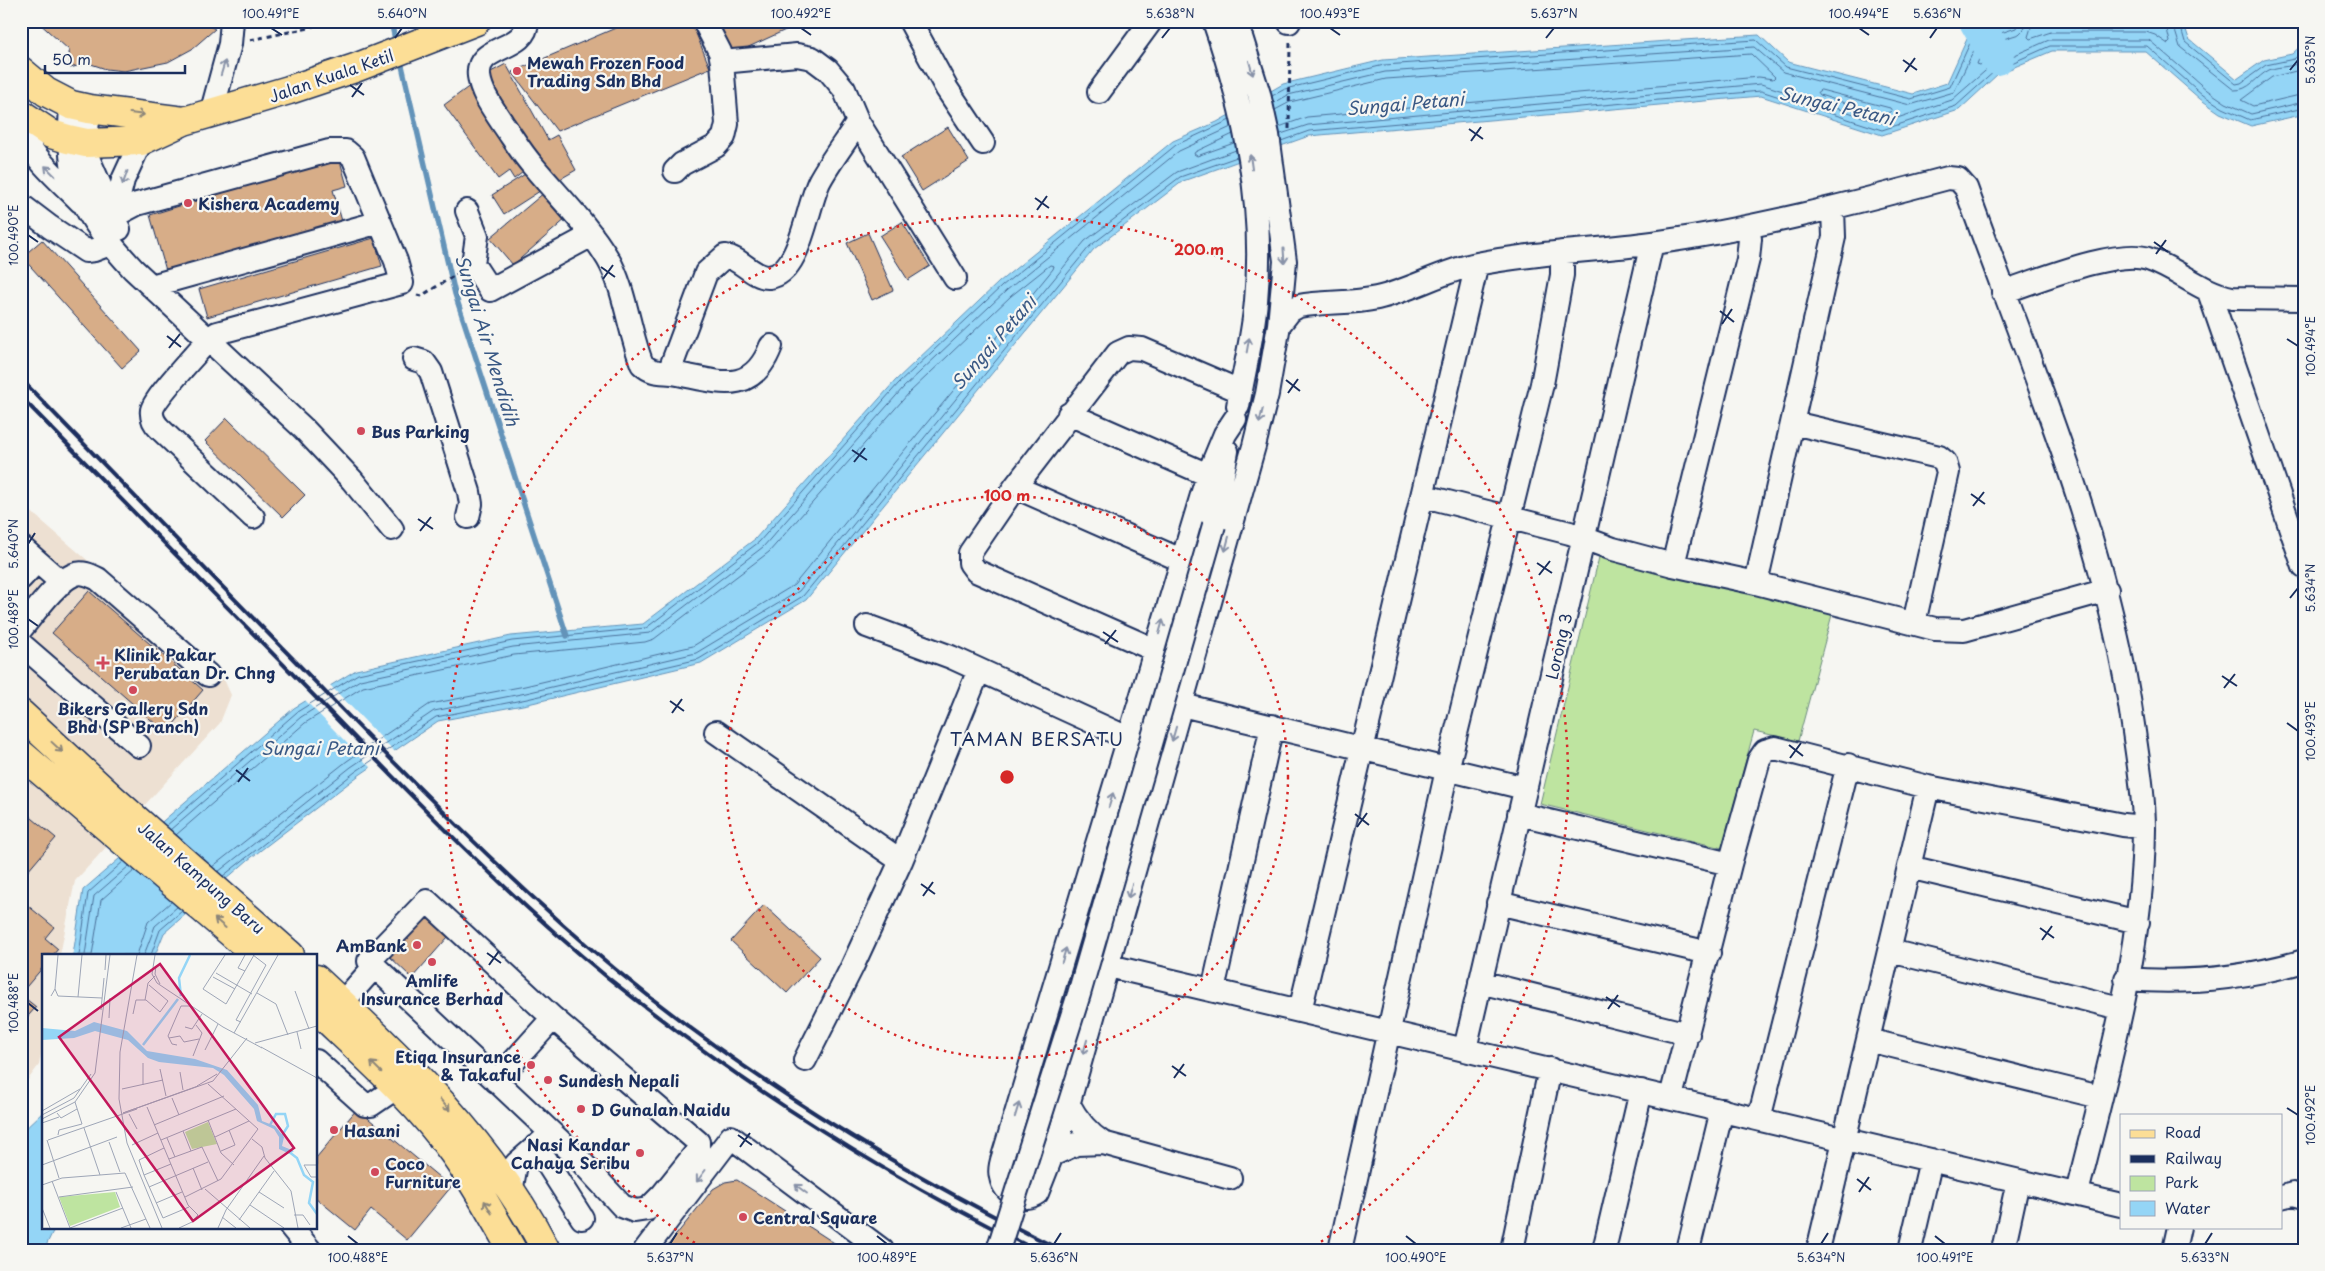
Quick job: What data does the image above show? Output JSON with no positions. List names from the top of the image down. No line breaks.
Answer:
{"streets":{"main road":["Jalan Kuala Ketil","Jalan Kampung Baru"],"street":["Lorong 3"]},"districts":["TAMAN BERSATU"],"water":["Sungai Petani","Sungai Air Mendidih"],"places":{"other":["Mewah Frozen Food Trading Sdn Bhd","Kishera Academy","Bus Parking","Bikers Gallery Sdn Bhd (SP Branch)","AmBank","Amlife Insurance Berhad","Etiqa Insurance & Takaful","Sundesh Nepali","D Gunalan Naidu","Hasani","Nasi Kandar Cahaya Seribu","Coco Furniture","Central Square"],"health":["Klinik Pakar Perubatan Dr. Chng"]},"legend":["Road","Railway","Park","Water"],"scale_bar":"50 m","coordinates":["100.491°E","5.640°N","100.492°E","5.638°N","100.493°E","5.637°N","100.494°E","5.636°N","5.635°N","100.490°E","5.634°N","100.489°E","100.488°E","5.633°N"],"rings":["200 m","100 m"]}
